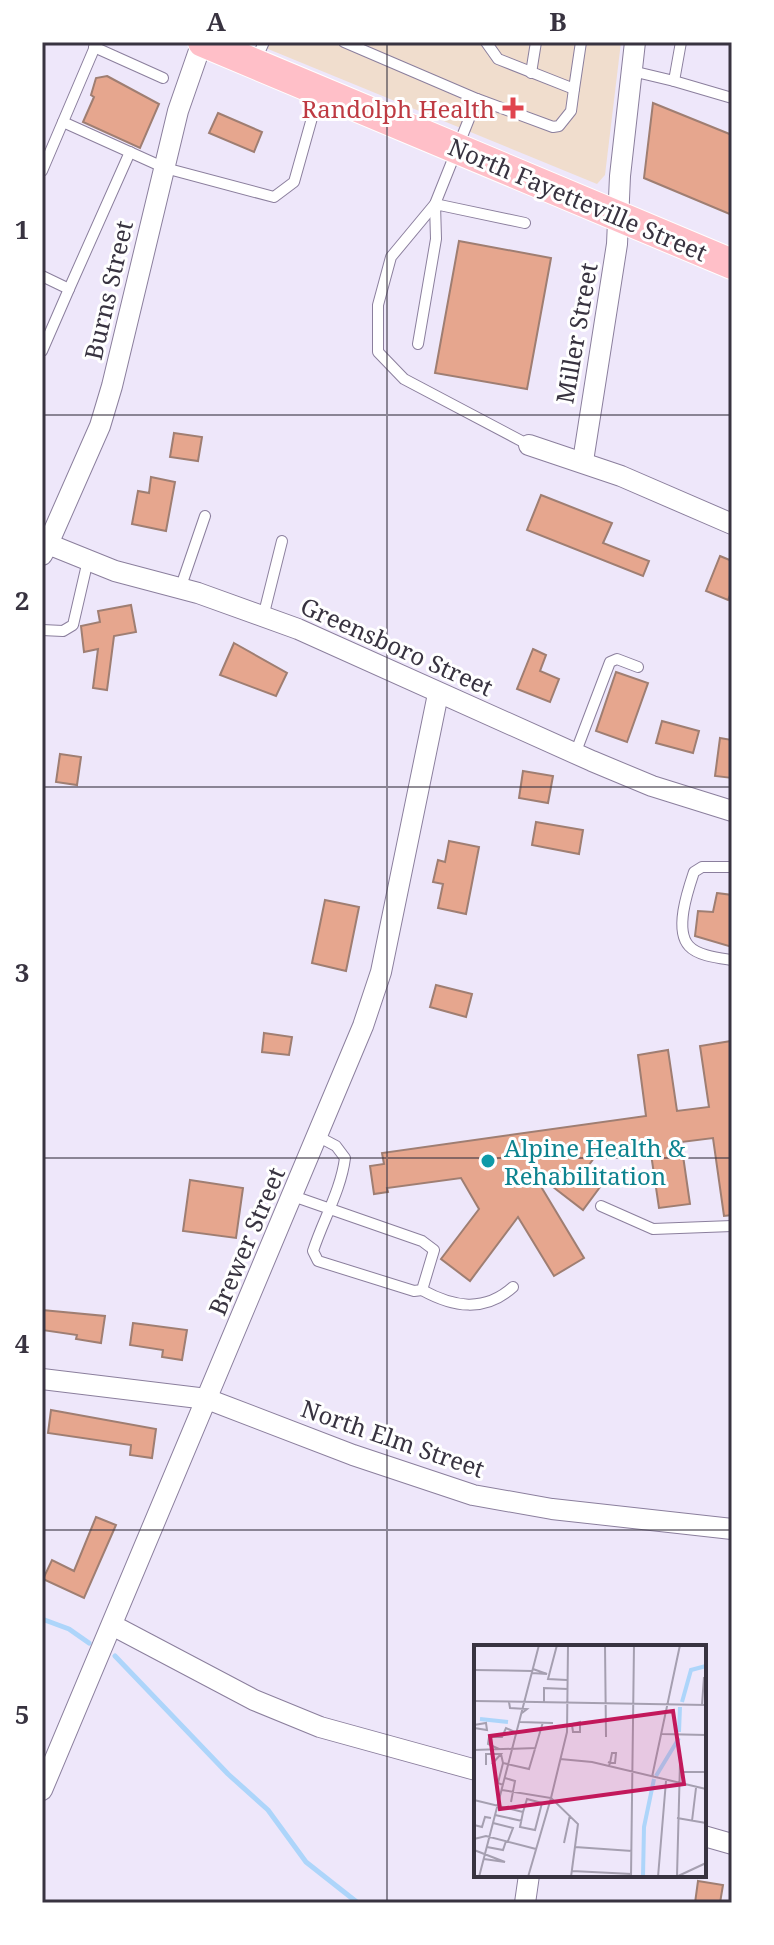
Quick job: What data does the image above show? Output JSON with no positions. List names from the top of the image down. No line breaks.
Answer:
{"streets":{"main road":["North Fayetteville Street"],"street":["Burns Street","Miller Street","Greensboro Street","Brewer Street","North Elm Street"]},"crossings":[["North Fayetteville Street","Burns Street"],["North Fayetteville Street","Miller Street"],["Burns Street","Greensboro Street"],["Greensboro Street","Brewer Street"],["Brewer Street","North Elm Street"]],"places":{"health":["Randolph Health"],"other":["Alpine Health & Rehabilitation"]},"grid":{"columns":["A","B"],"rows":["1","2","3","4","5"]}}
